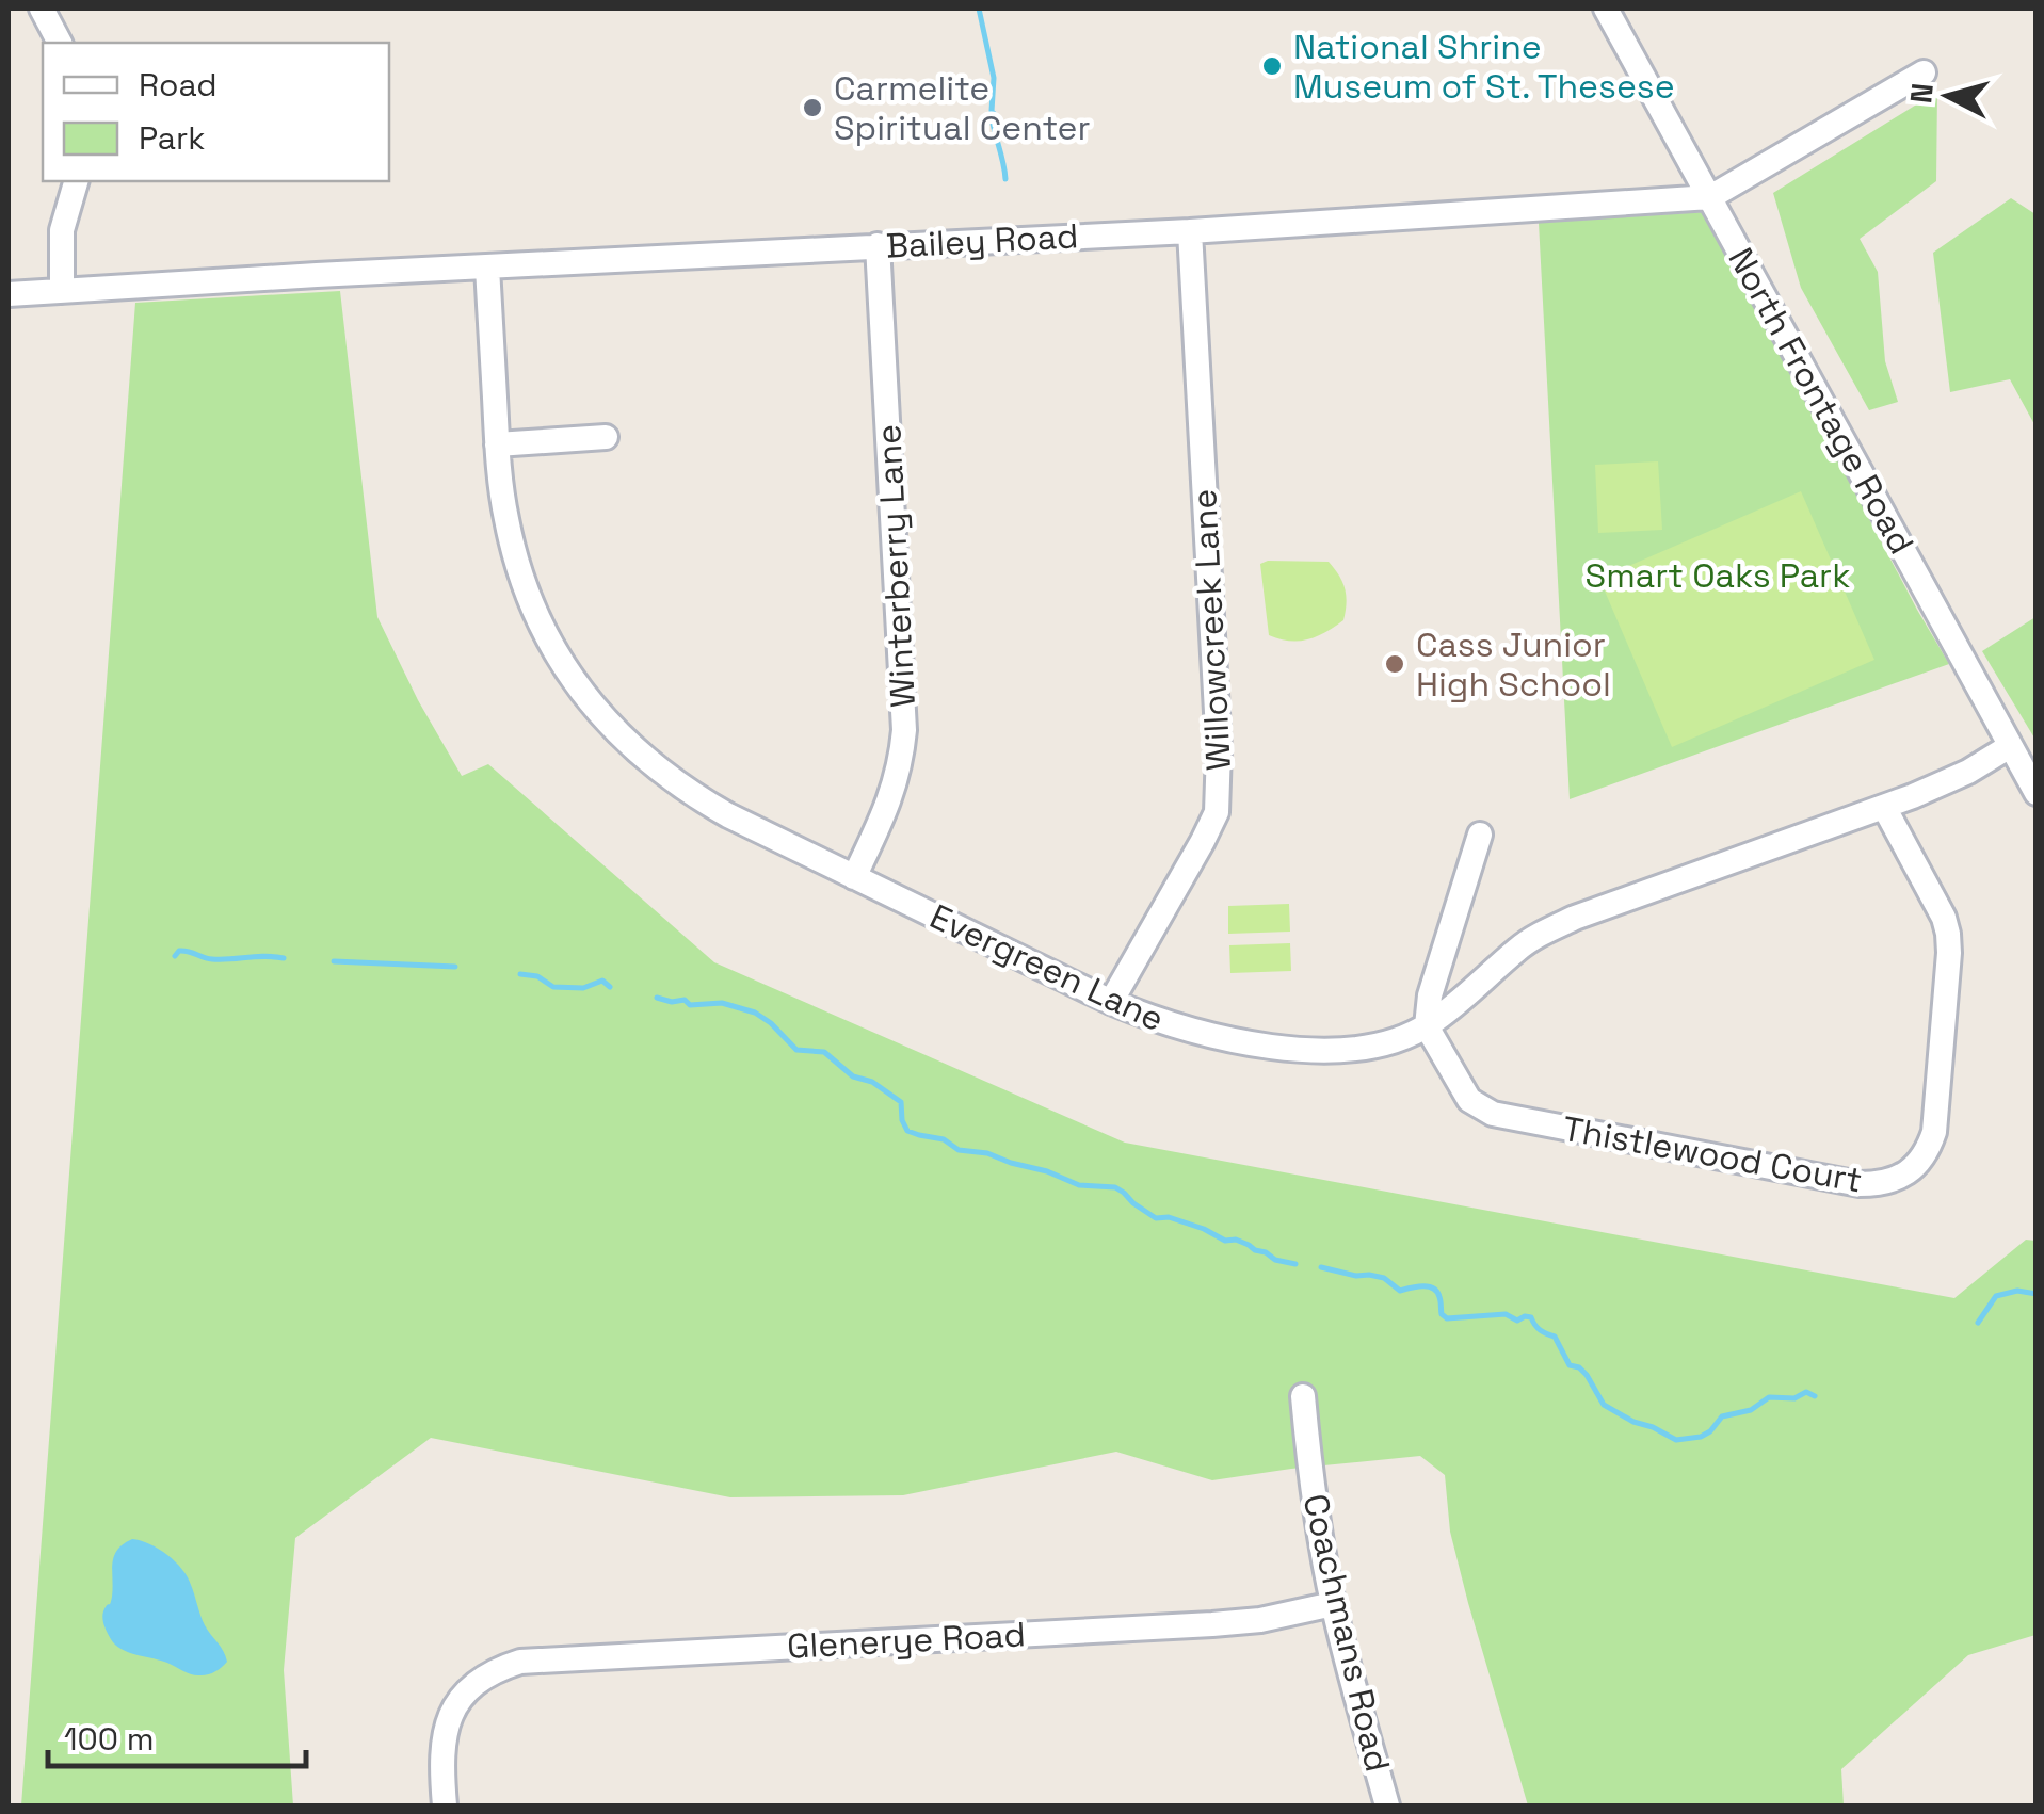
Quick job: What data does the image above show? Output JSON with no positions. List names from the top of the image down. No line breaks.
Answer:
{"streets":{"street":["Bailey Road","North Frontage Road","Winterberry Lane","Willowcreek Lane","Evergreen Lane","Thistlewood Court","Coachmans Road","Glenerye Road"]},"crossings":[["Bailey Road","North Frontage Road"],["Bailey Road","Winterberry Lane"],["Bailey Road","Willowcreek Lane"],["Bailey Road","Evergreen Lane"],["North Frontage Road","Evergreen Lane"],["Winterberry Lane","Evergreen Lane"],["Willowcreek Lane","Evergreen Lane"],["Evergreen Lane","Thistlewood Court"],["Coachmans Road","Glenerye Road"]],"parks":["Smart Oaks Park"],"places":["National Shrine Museum of St. Thesese","Carmelite Spiritual Center","Cass Junior High School"],"legend":["Road","Park"],"scale_bar":"100 m","north":"left"}
